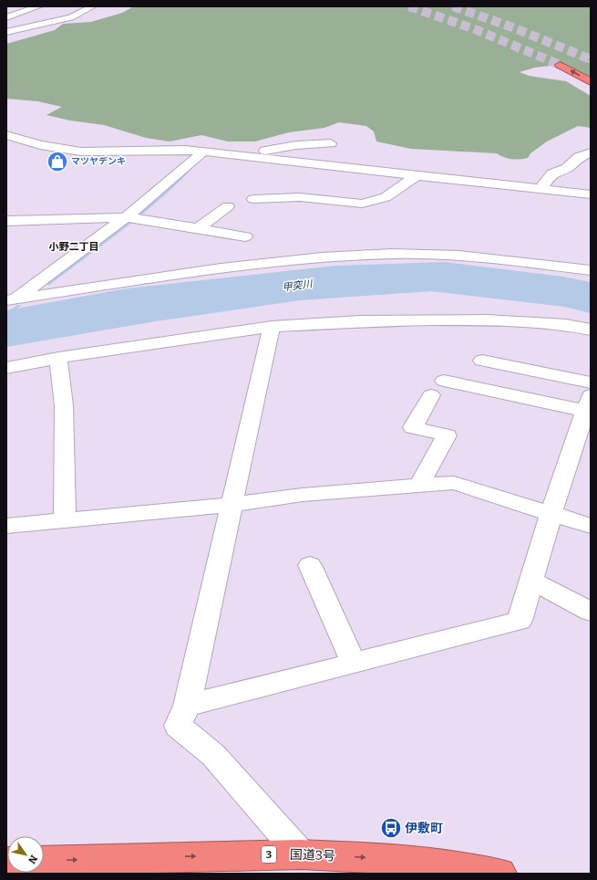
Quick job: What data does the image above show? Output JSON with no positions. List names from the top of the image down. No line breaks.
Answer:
{"streets":{"highway":["3","国道3号"]},"one_way":["国道3号"],"districts":["小野二丁目"],"water":["甲突川"],"places":{"shop":["マツヤデンキ"],"bus stop":["伊敷町"]},"north":"bottom right"}
